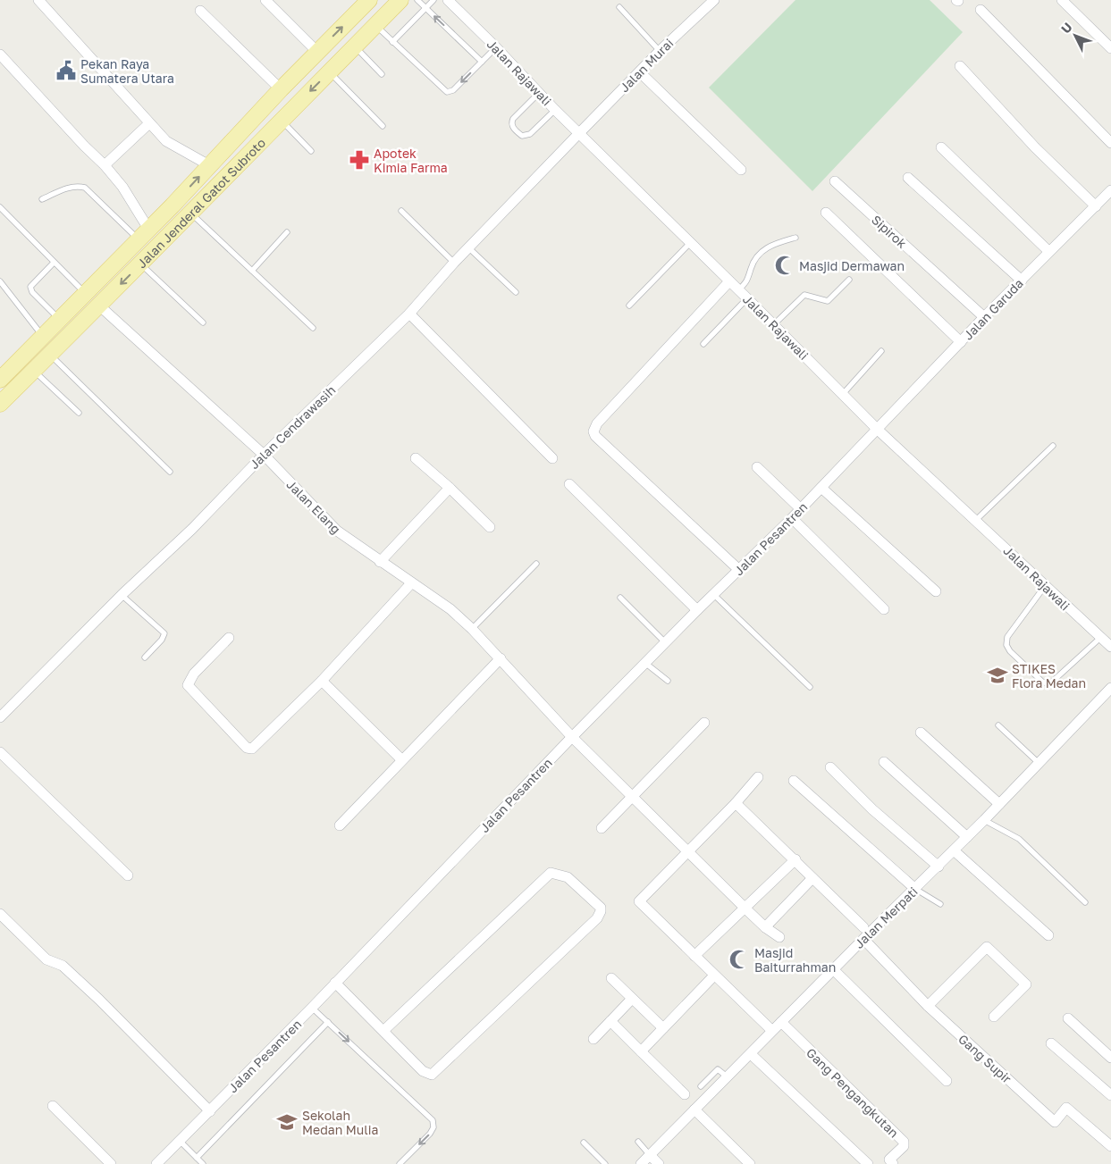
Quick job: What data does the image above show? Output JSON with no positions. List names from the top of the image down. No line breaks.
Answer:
{"streets":{"main road":["Jalan Jenderal Gatot Subroto"],"street":["Jalan Murai","Jalan Rajawali","Sipirok","Jalan Garuda","Jalan Cendrawasih","Jalan Elang","Jalan Pesantren","Jalan Merpati","Gang Supir","Gang Pengangkutan"]},"crossings":[["Jalan Murai","Jalan Rajawali"],["Jalan Murai","Jalan Cendrawasih"],["Jalan Rajawali","Jalan Garuda"],["Jalan Rajawali","Jalan Cendrawasih"],["Jalan Rajawali","Jalan Pesantren"],["Jalan Jenderal Gatot Subroto","Jalan Elang"],["Sipirok","Jalan Garuda"],["Jalan Garuda","Jalan Pesantren"],["Jalan Cendrawasih","Jalan Elang"],["Jalan Elang","Jalan Pesantren"],["Jalan Merpati","Gang Supir"],["Jalan Merpati","Gang Pengangkutan"]],"places":{"public building":["Pekan Raya Sumatera Utara"],"pharmacy":["Apotek Kimia Farma"],"mosque":["Masjid Dermawan","Masjid Baiturrahman"],"school or university":["STIKES Flora Medan","Sekolah Medan Mulia"]},"north":"top left"}
